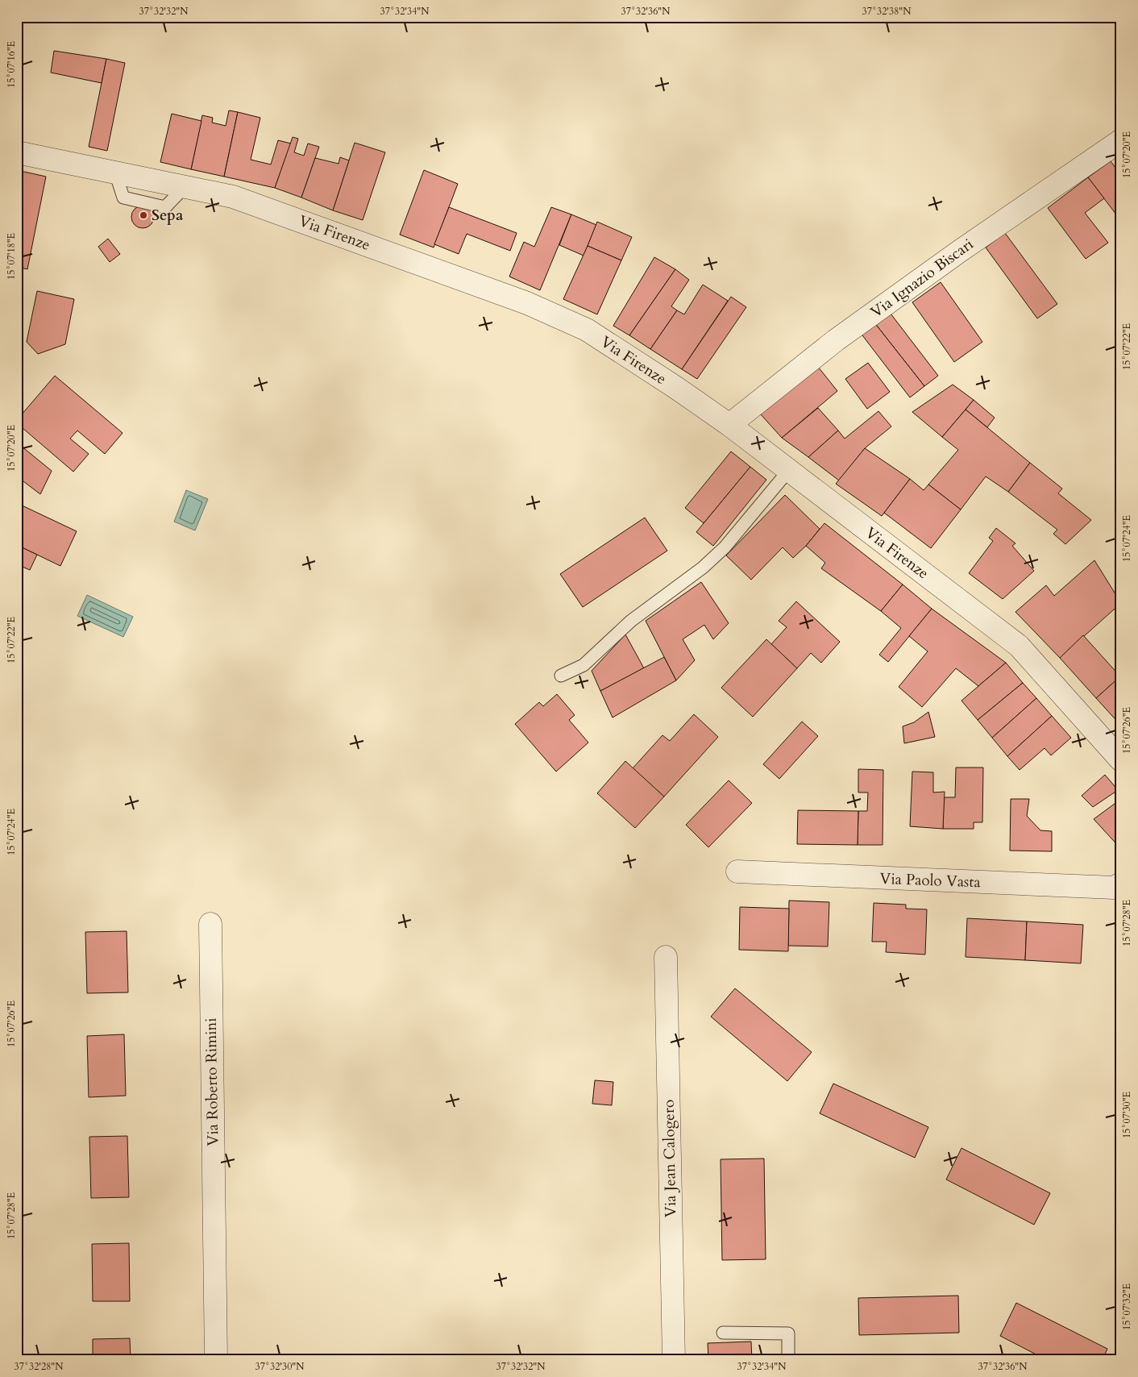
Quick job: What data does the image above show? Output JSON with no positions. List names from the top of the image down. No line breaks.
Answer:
{"streets":{"street":["Via Firenze","Via Ignazio Biscari","Via Paolo Vasta","Via Roberto Rimini","Via Jean Calogero"]},"crossings":[["Via Firenze","Via Ignazio Biscari"]],"places":["Sepa"],"coordinates":["37°32'32\"N","37°32'34\"N","37°32'36\"N","37°32'38\"N","15°07'16\"E","15°07'20\"E","15°07'18\"E","15°07'22\"E","15°07'24\"E","15°07'26\"E","15°07'28\"E","15°07'30\"E","15°07'32\"E","37°32'28\"N","37°32'30\"N"]}
